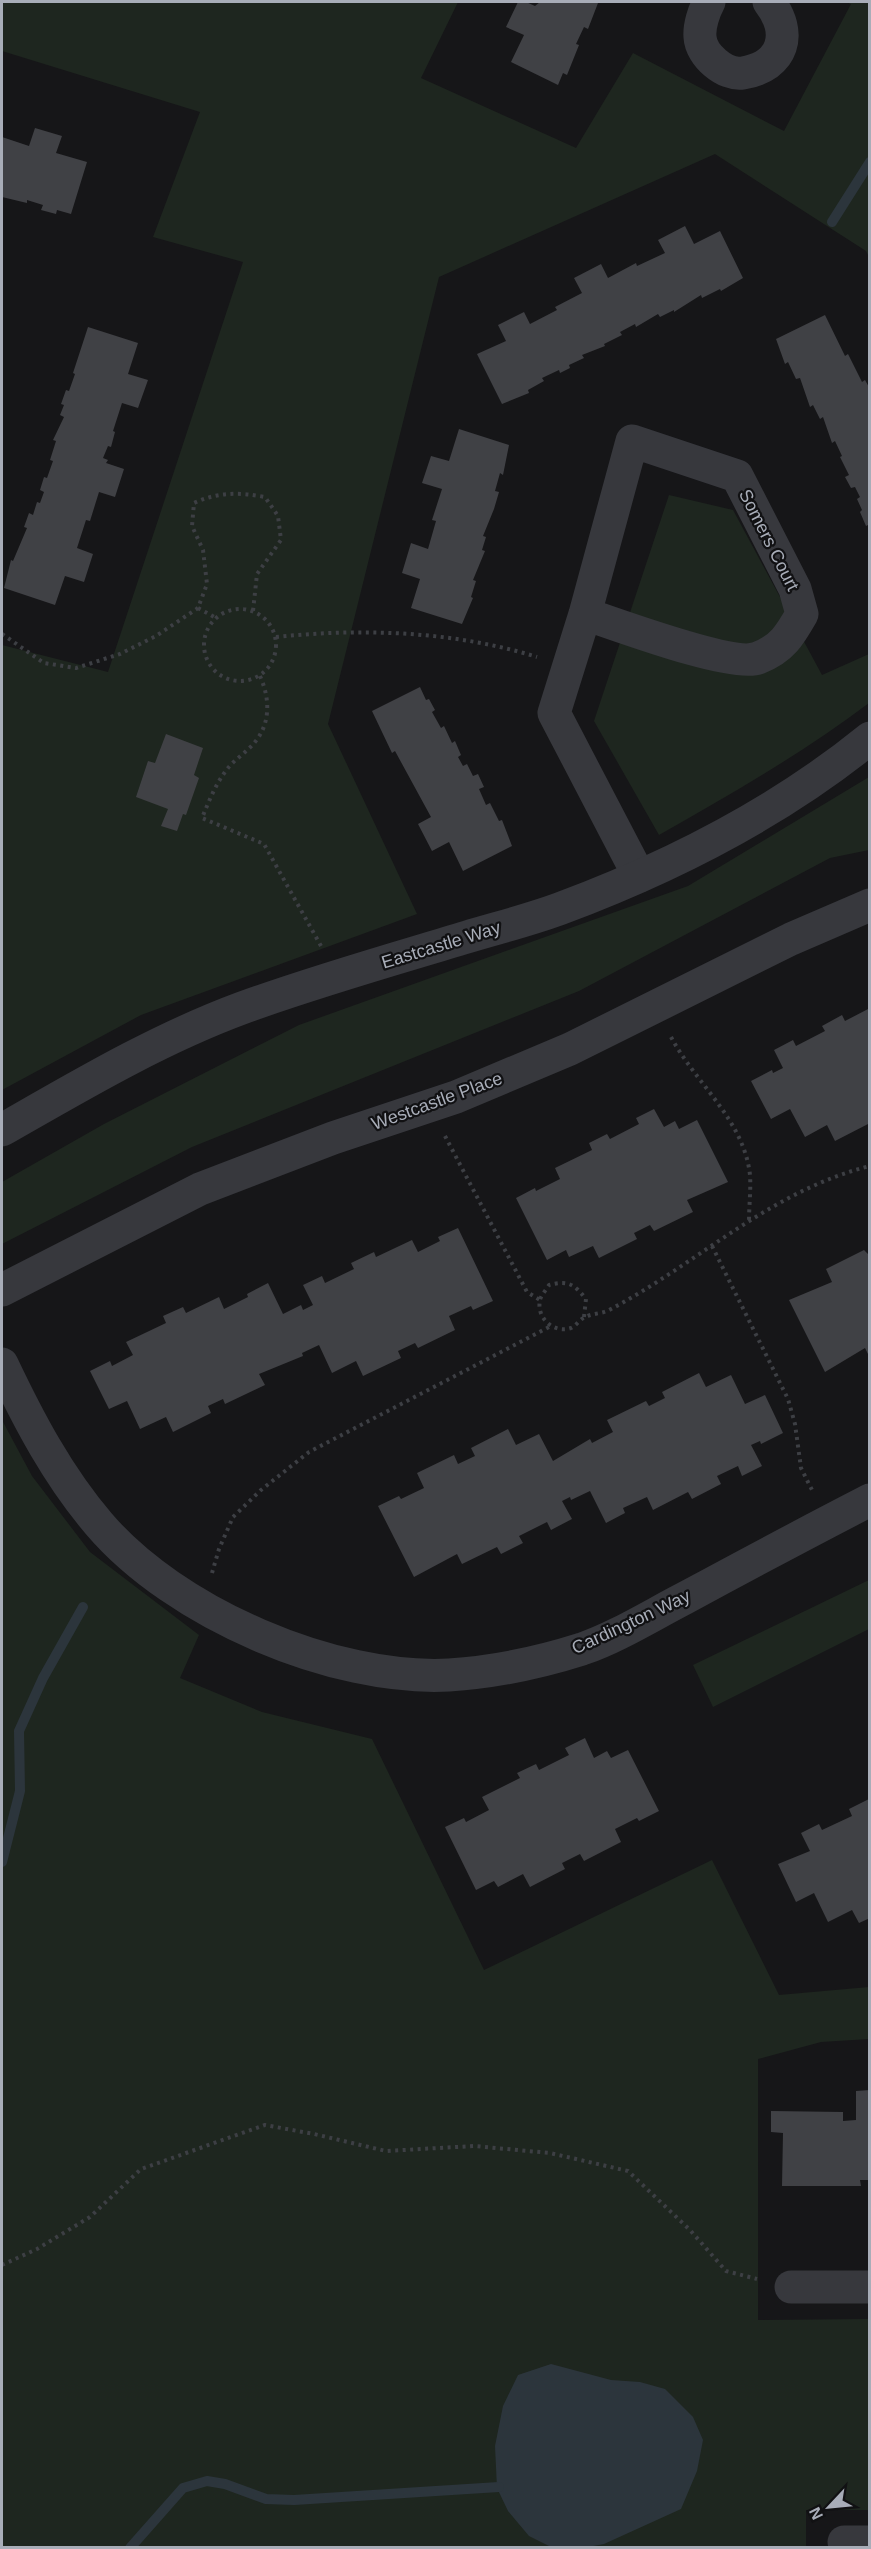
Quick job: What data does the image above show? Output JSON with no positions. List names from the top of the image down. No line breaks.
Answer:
{"streets":{"street":["Somers Court","Eastcastle Way","Westcastle Place","Cardington Way"]},"crossings":[["Somers Court","Eastcastle Way"]],"north":"bottom left"}
